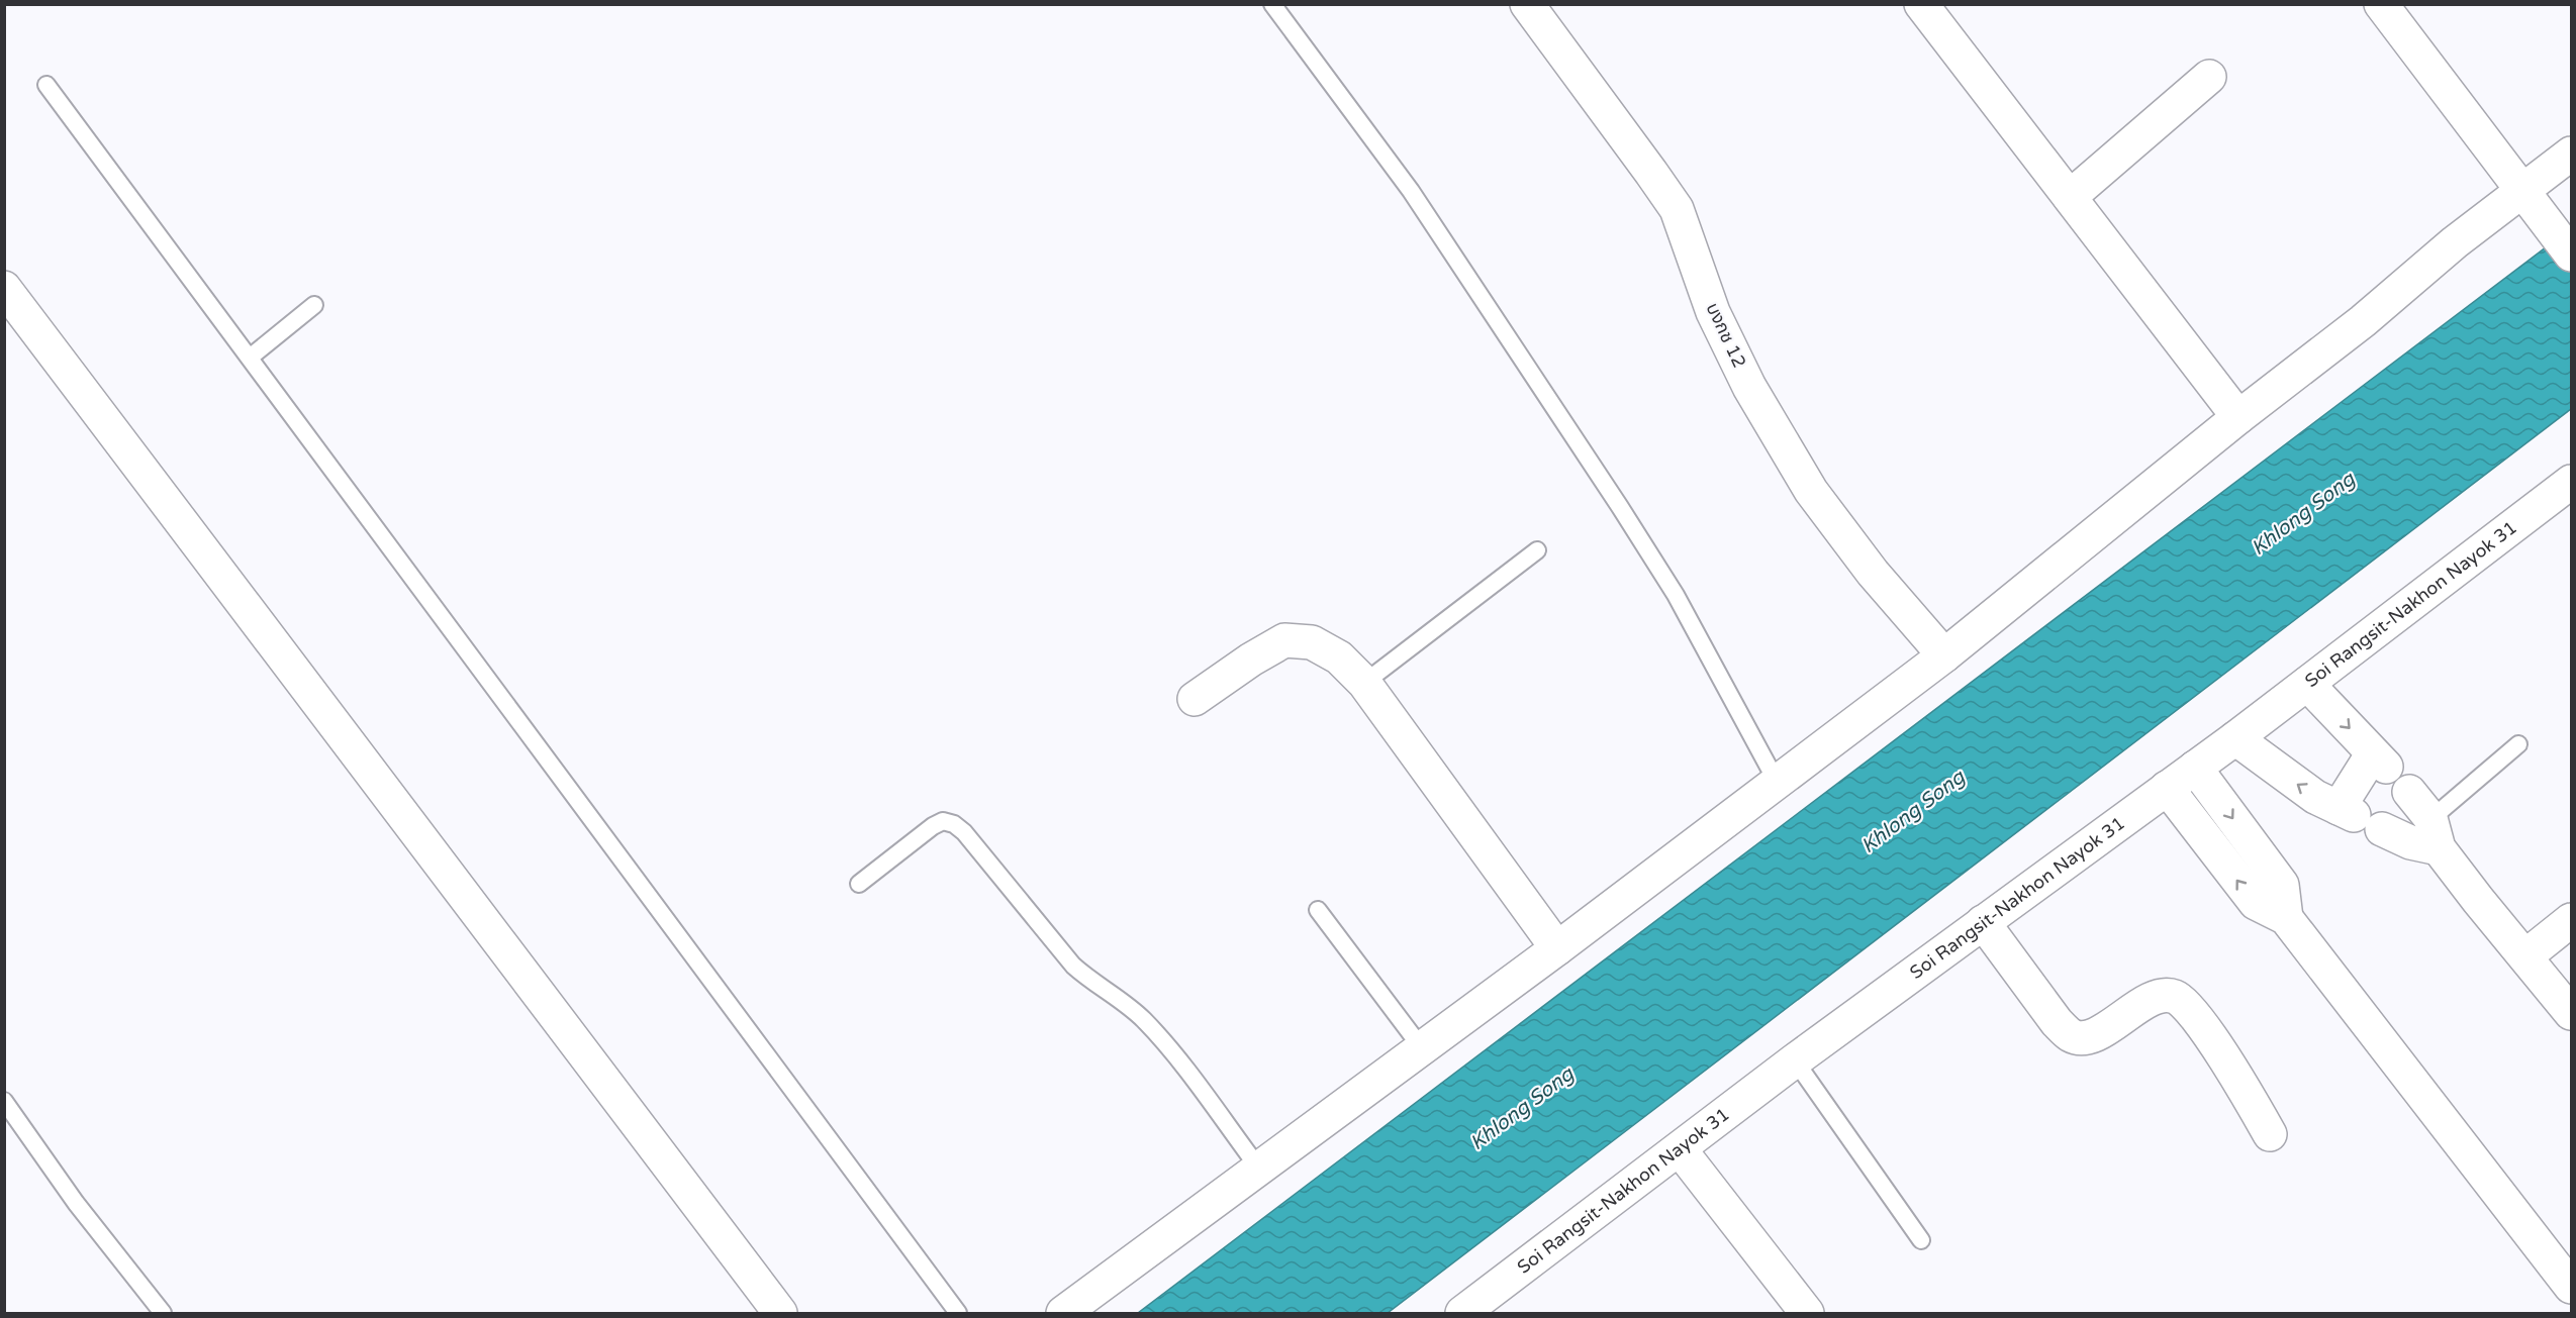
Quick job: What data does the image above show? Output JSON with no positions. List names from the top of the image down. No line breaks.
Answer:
{"streets":{"street":["บงกช 12","Soi Rangsit-Nakhon Nayok 31"]},"water":["Khlong Song"]}
